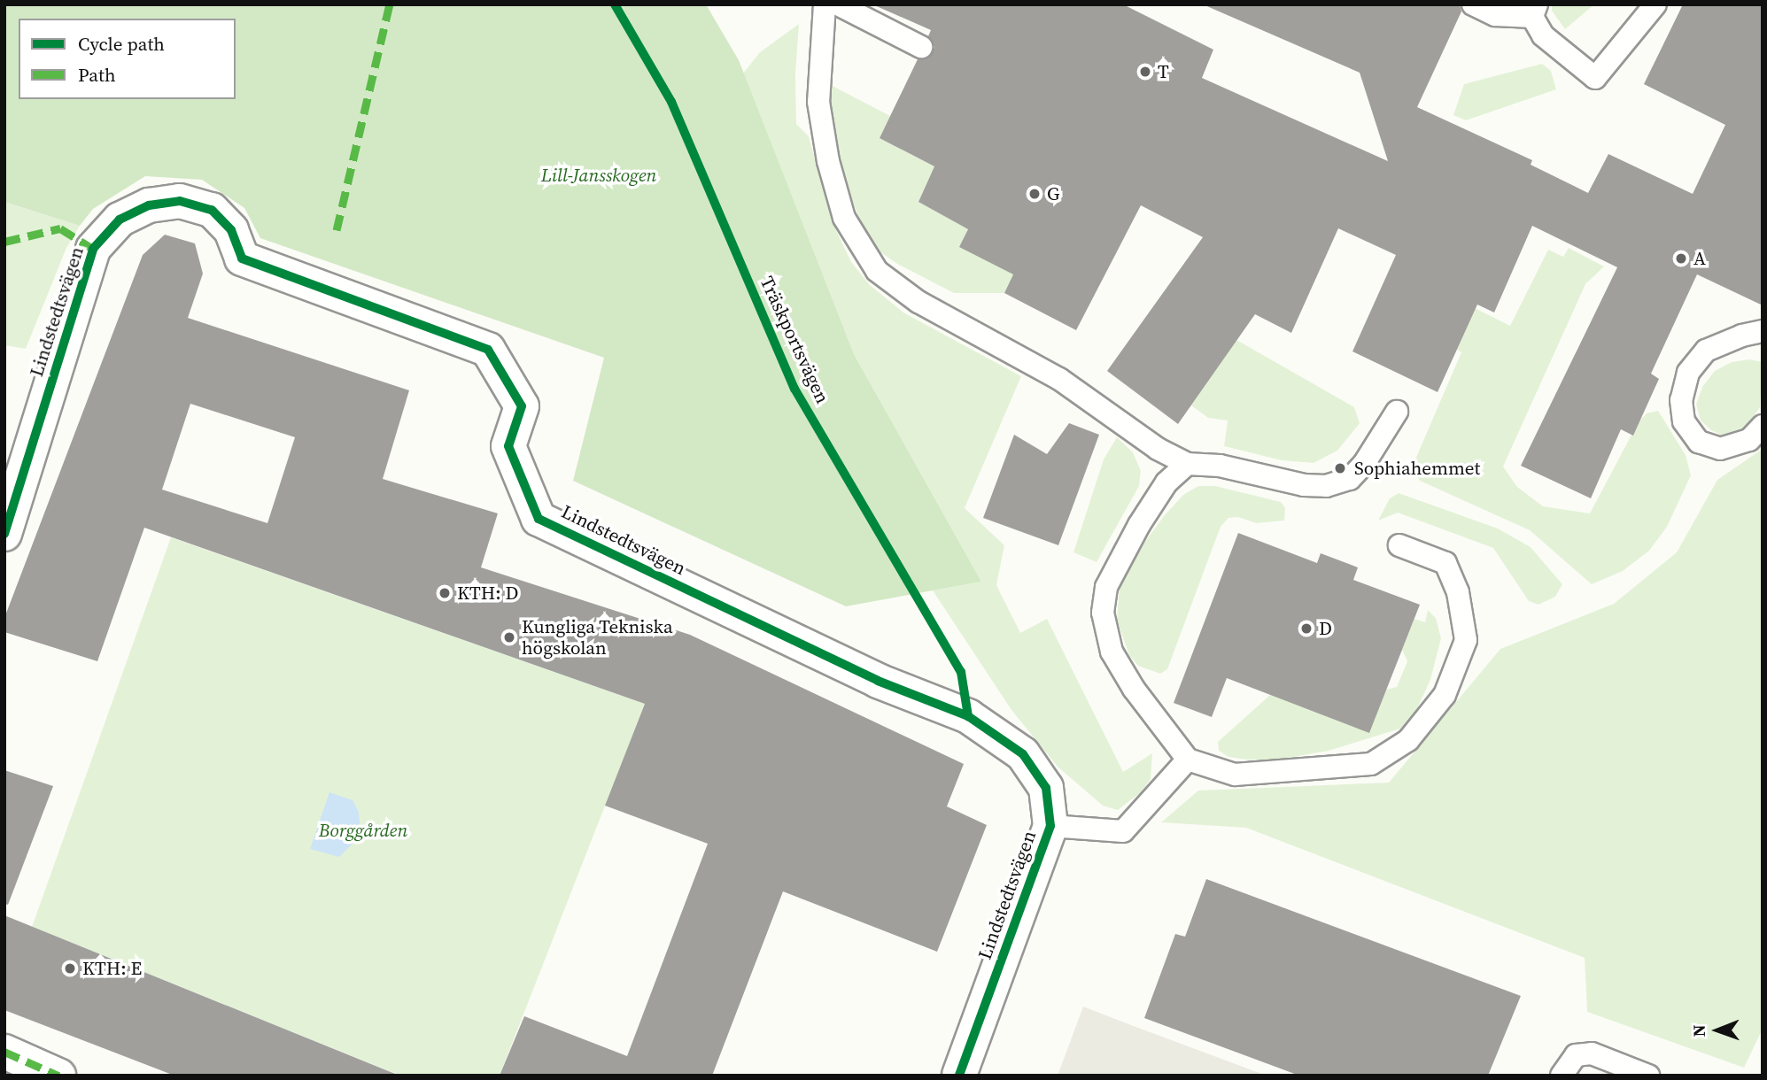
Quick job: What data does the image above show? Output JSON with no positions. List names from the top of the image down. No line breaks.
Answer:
{"streets":{"street":["Lindstedtsvägen"],"cycle path":["Träskportsvägen"]},"parks":["Lill-Jansskogen","Borggården"],"places":["T","G","A","Sophiahemmet","KTH: D","D","Kungliga Tekniska högskolan","KTH: E"],"legend":["Cycle path","Path"],"north":"left"}
